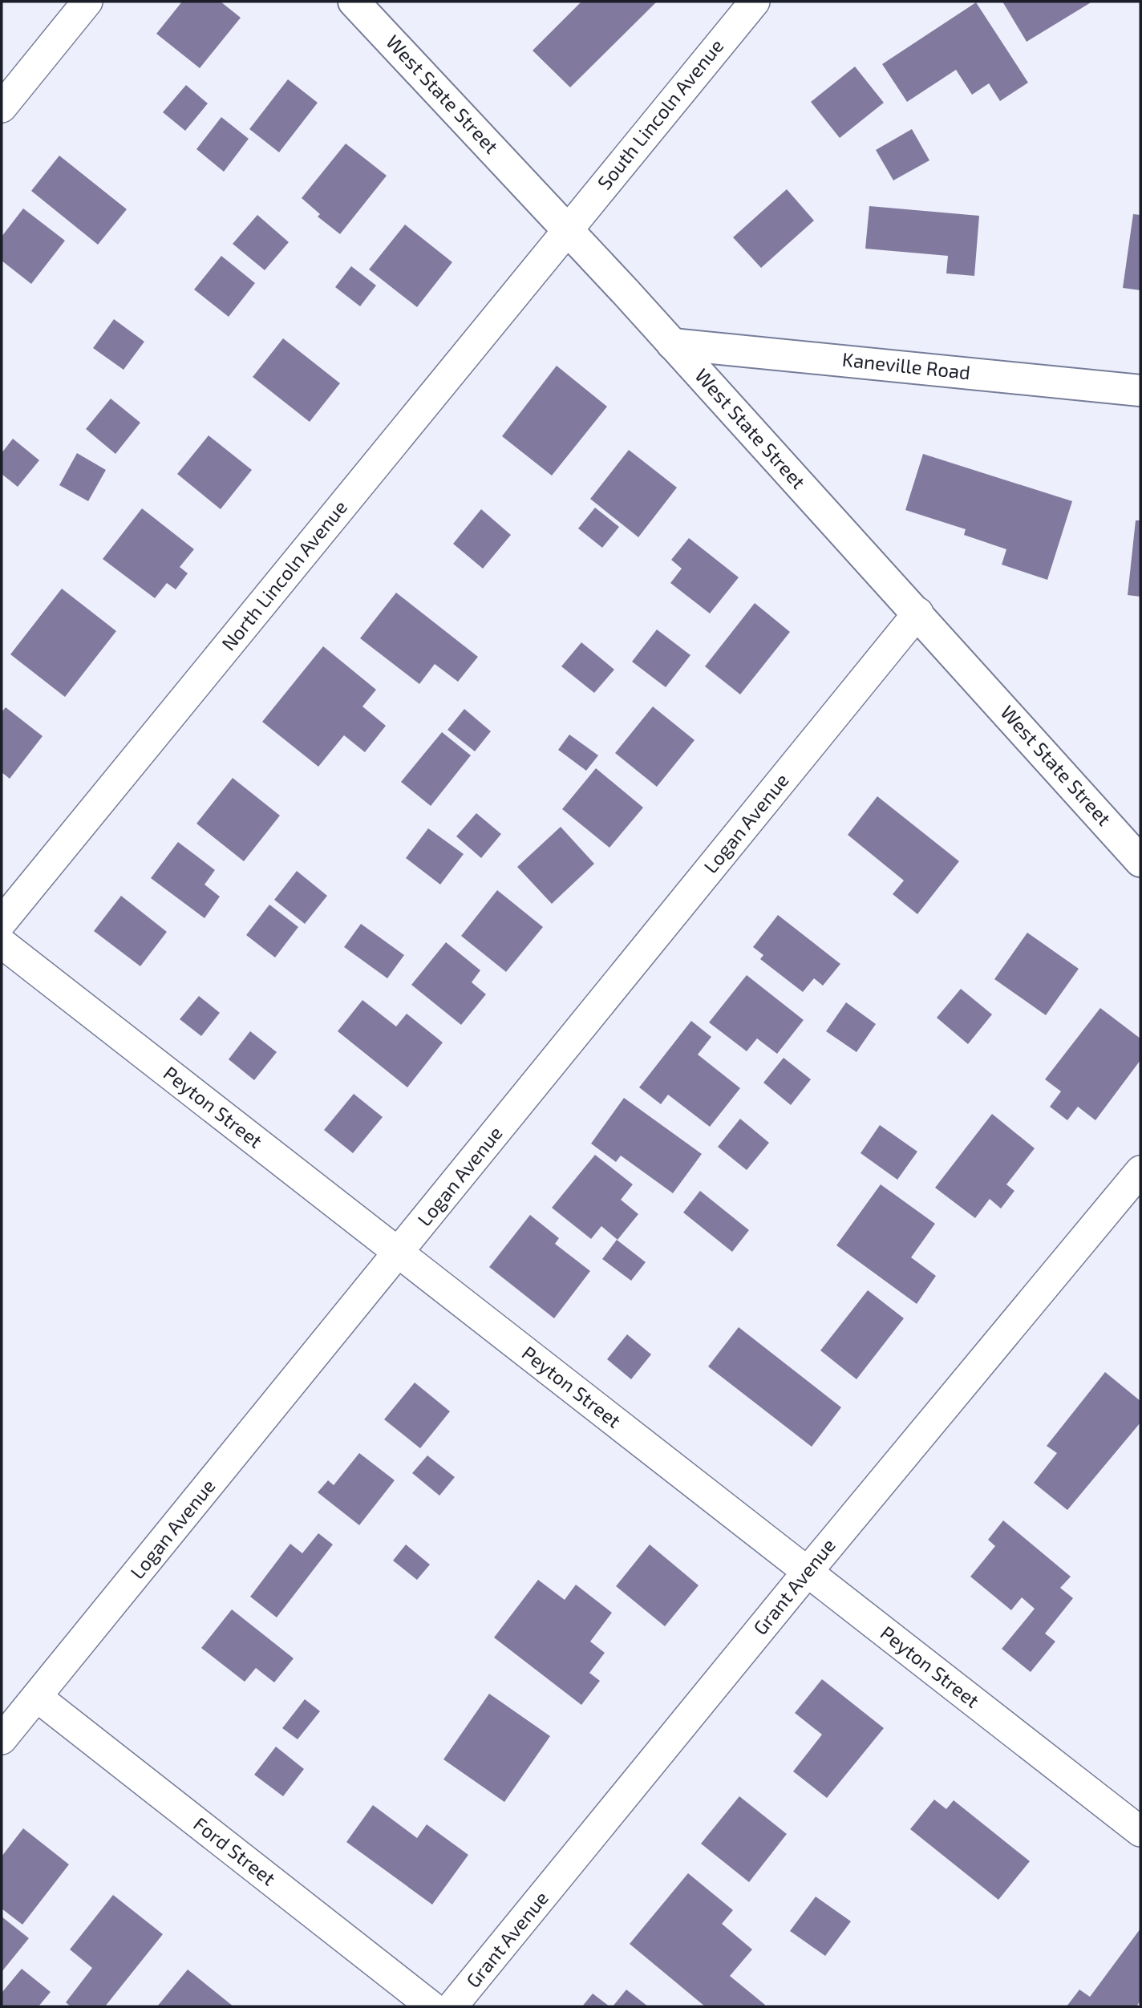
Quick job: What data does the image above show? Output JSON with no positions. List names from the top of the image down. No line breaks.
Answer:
{"streets":{"main road":["West State Street","Kaneville Road"],"street":["South Lincoln Avenue","North Lincoln Avenue","Logan Avenue","Peyton Street","Grant Avenue","Ford Street"]},"crossings":[["West State Street","South Lincoln Avenue"],["West State Street","Kaneville Road"],["West State Street","North Lincoln Avenue"],["West State Street","Logan Avenue"],["South Lincoln Avenue","North Lincoln Avenue"],["Logan Avenue","Peyton Street"],["Logan Avenue","Ford Street"],["Peyton Street","Grant Avenue"]]}
